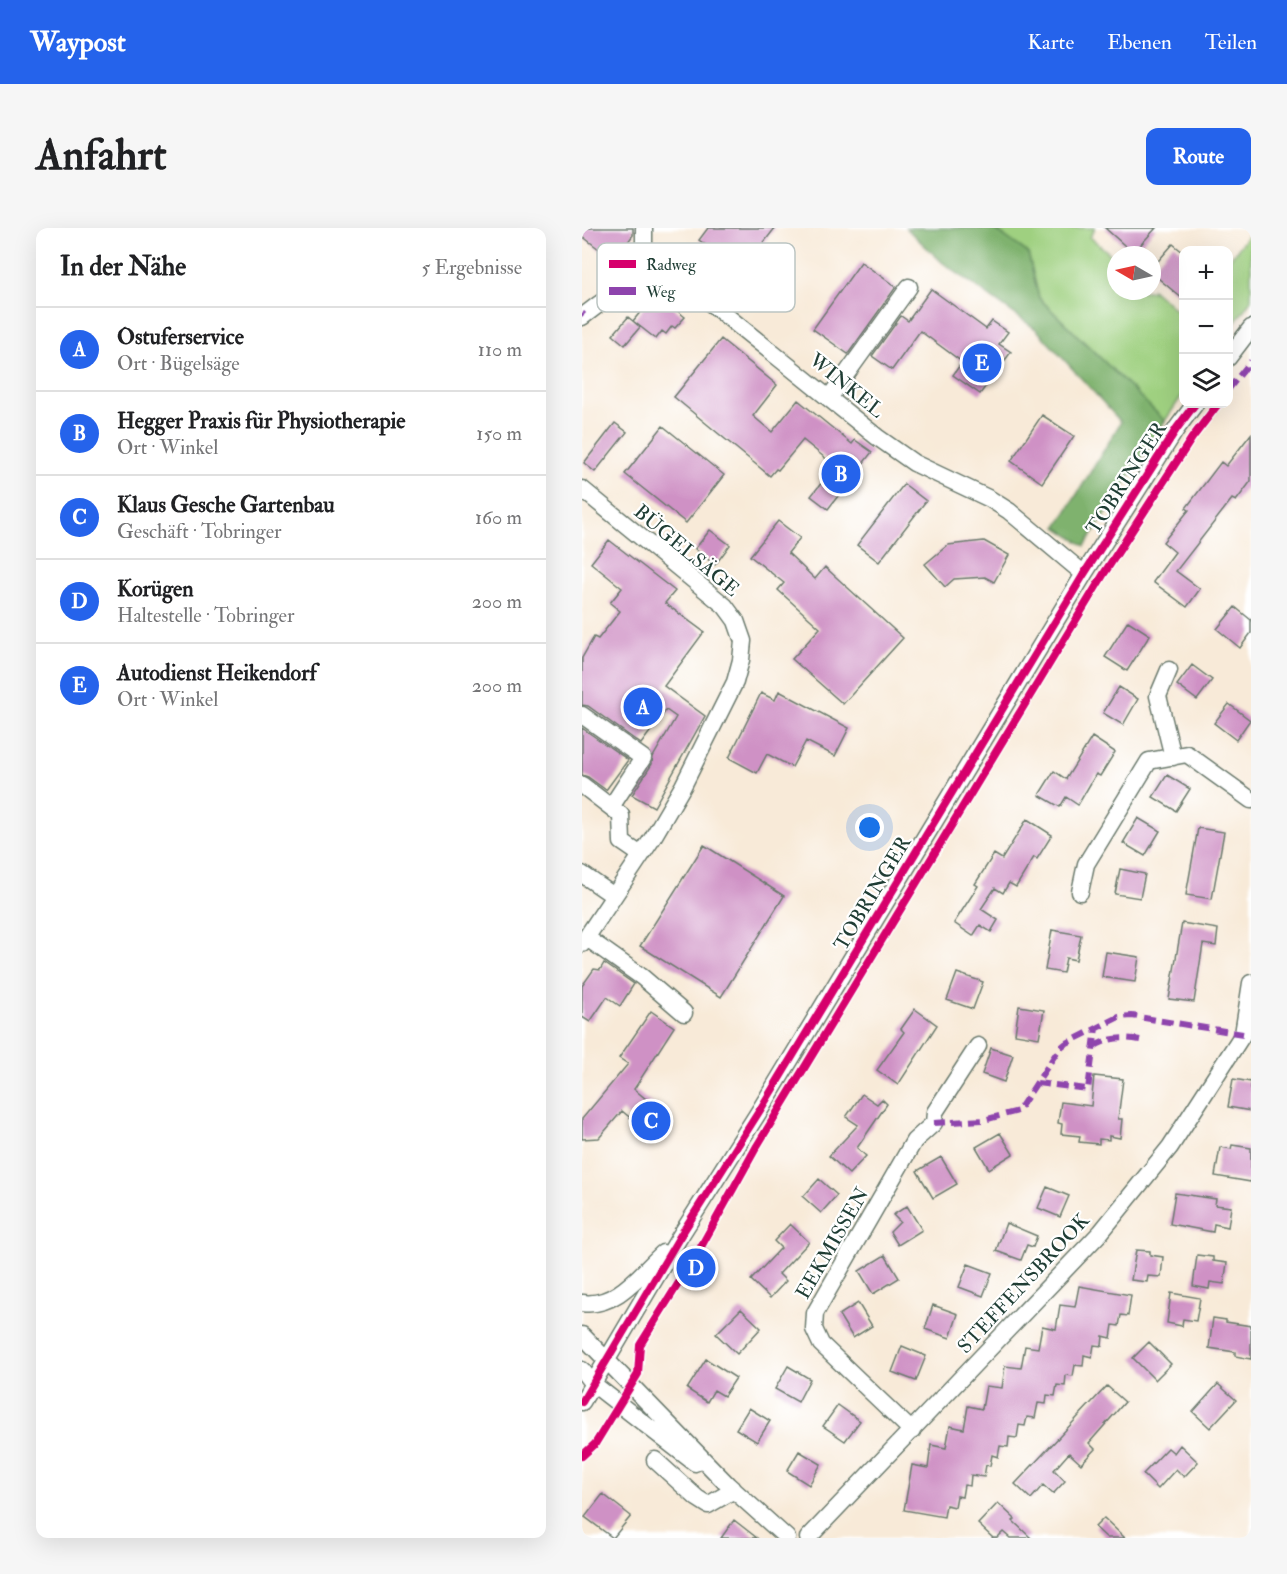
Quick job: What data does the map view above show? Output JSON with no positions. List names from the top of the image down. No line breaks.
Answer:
{"streets":{"street":["WINKEL","TOBRINGER","BÜGELSÄGE","EEKMISSEN","STEFFENSBROOK"]},"crossings":[["WINKEL","TOBRINGER"],["EEKMISSEN","STEFFENSBROOK"]],"legend":["Radweg","Weg"],"north":"left","page":{"header":"Waypost","nav":["Karte","Ebenen","Teilen"],"buttons":"Route","title":"Anfahrt","heading":["In der Nähe","5 Ergebnisse"],"map_buttons":["+","−"],"list":[{"mark":"A","name":"Ostuferservice","note":"Ort · Bügelsäge","value":"110 m"},{"mark":"B","name":"Hegger Praxis für Physiotherapie","note":"Ort · Winkel","value":"150 m"},{"mark":"C","name":"Klaus Gesche Gartenbau","note":"Geschäft · Tobringer","value":"160 m"},{"mark":"D","name":"Korügen","note":"Haltestelle · Tobringer","value":"200 m"},{"mark":"E","name":"Autodienst Heikendorf","note":"Ort · Winkel","value":"200 m"}],"pins":["E","B","A","C","D"]}}
